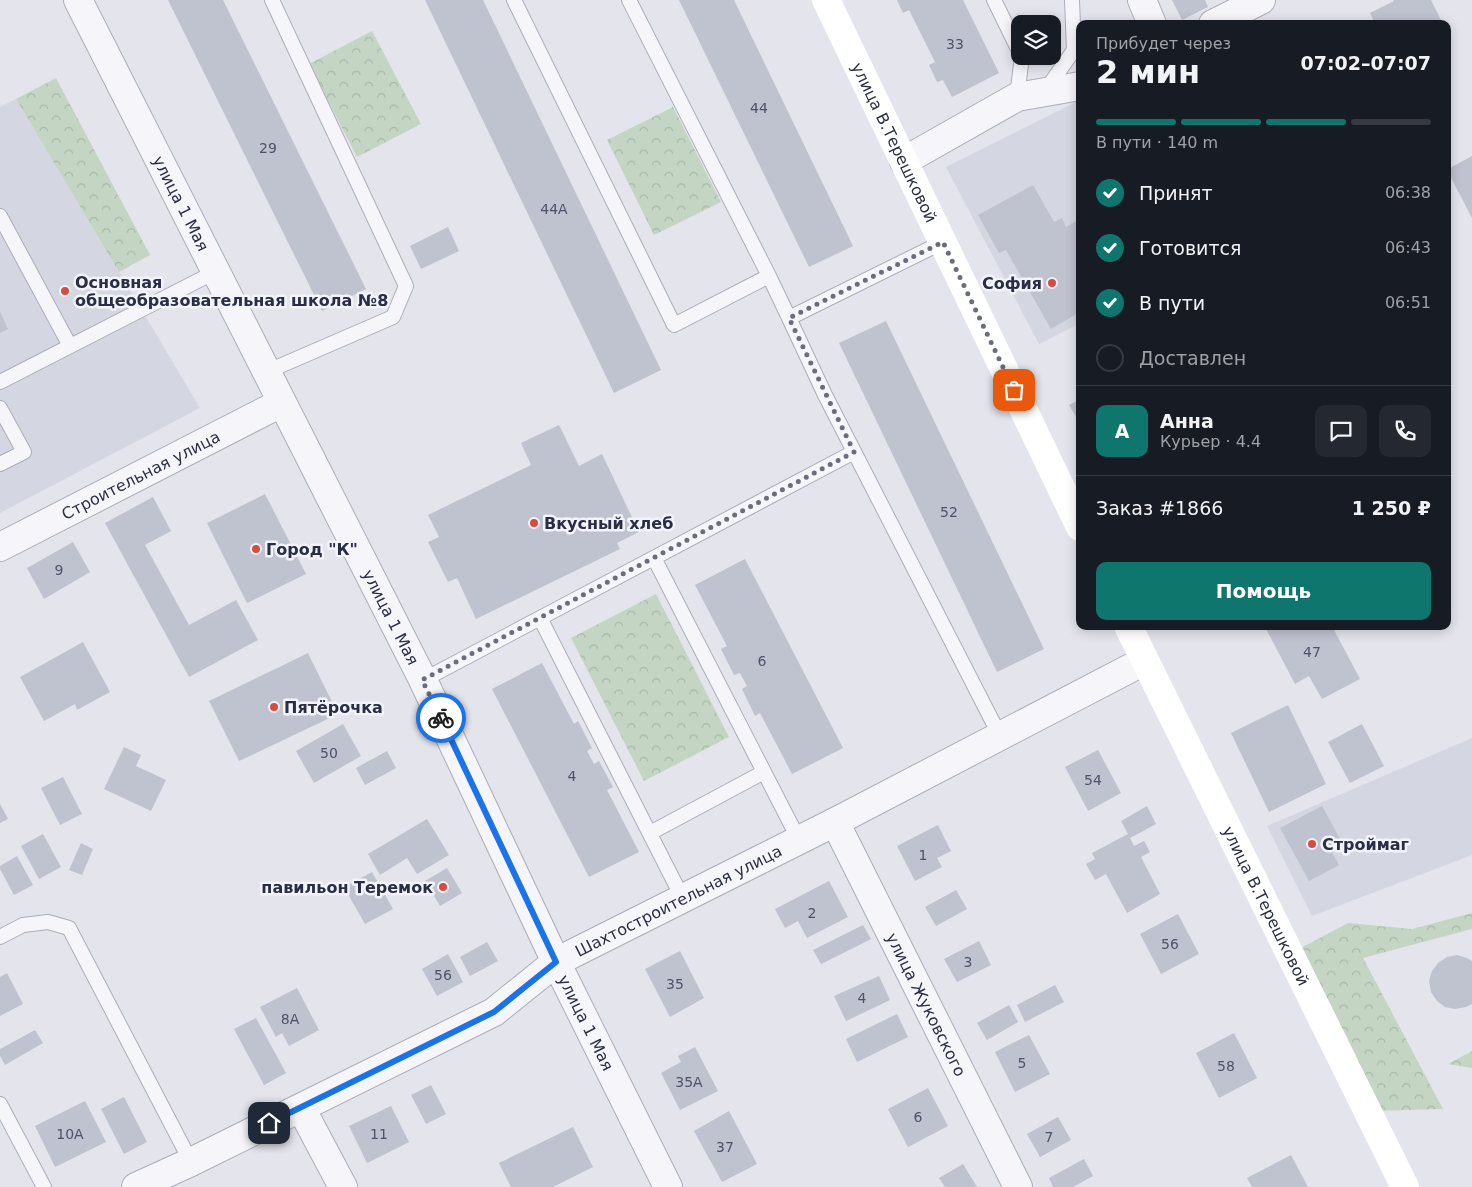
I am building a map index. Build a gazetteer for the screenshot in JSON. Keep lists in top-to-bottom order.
{
  "streets": {
    "main road": ["улица В.Терешковой"],
    "street": [
      "улица 1 Мая",
      "Строительная улица",
      "Шахтостроительная улица",
      "улица Жуковского"
    ]
  },
  "crossings": [
    ["улица В.Терешковой", "Шахтостроительная улица"],
    ["улица 1 Мая", "Строительная улица"],
    ["улица 1 Мая", "Шахтостроительная улица"],
    ["Шахтостроительная улица", "улица Жуковского"]
  ],
  "places": [
    "София",
    "Основная общеобразовательная школа №8",
    "Вкусный хлеб",
    "Город \"К\"",
    "Пятёрочка",
    "Строймаг",
    "павильон Теремок"
  ],
  "house_numbers": [
    "33",
    "44",
    "29",
    "44А",
    "52",
    "9",
    "47",
    "6",
    "50",
    "4",
    "54",
    "1",
    "2",
    "56",
    "3",
    "56",
    "35",
    "4",
    "8А",
    "5",
    "58",
    "35А",
    "6",
    "10А",
    "11",
    "7",
    "37"
  ],
  "page": {
    "heading": ["2 мин", "Прибудет через", "07:02–07:07"],
    "panel": [
      "Анна",
      "Курьер · 4.4",
      "Заказ #1866",
      "1 250 ₽"
    ],
    "bar": "В пути · 140 m",
    "list": [
      ["Принят", "06:38"],
      ["Готовится", "06:43"],
      ["В пути", "06:51"],
      "Доставлен"
    ],
    "round": "А",
    "buttons": "Помощь"
  }
}
